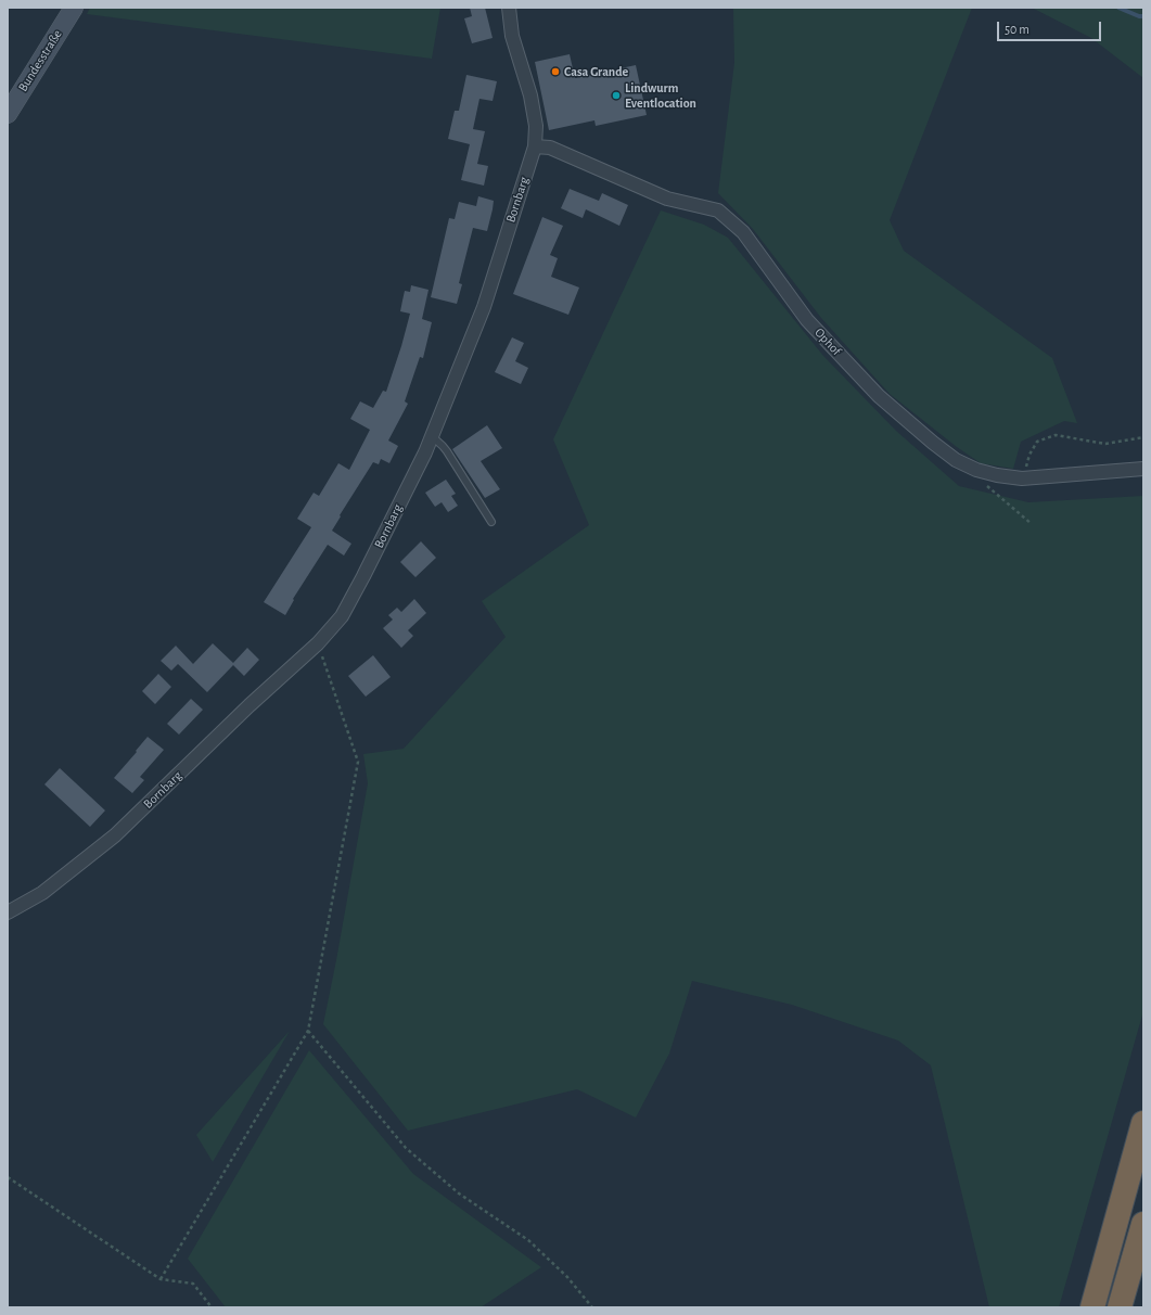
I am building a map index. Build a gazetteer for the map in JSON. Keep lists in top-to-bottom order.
{
  "streets": {
    "street": ["Bundesstraße", "Bornbarg", "Ophof"]
  },
  "crossings": [
    ["Bornbarg", "Ophof"]
  ],
  "places": ["Casa Grande", "Lindwurm Eventlocation"],
  "scale_bar": "50 m"
}
